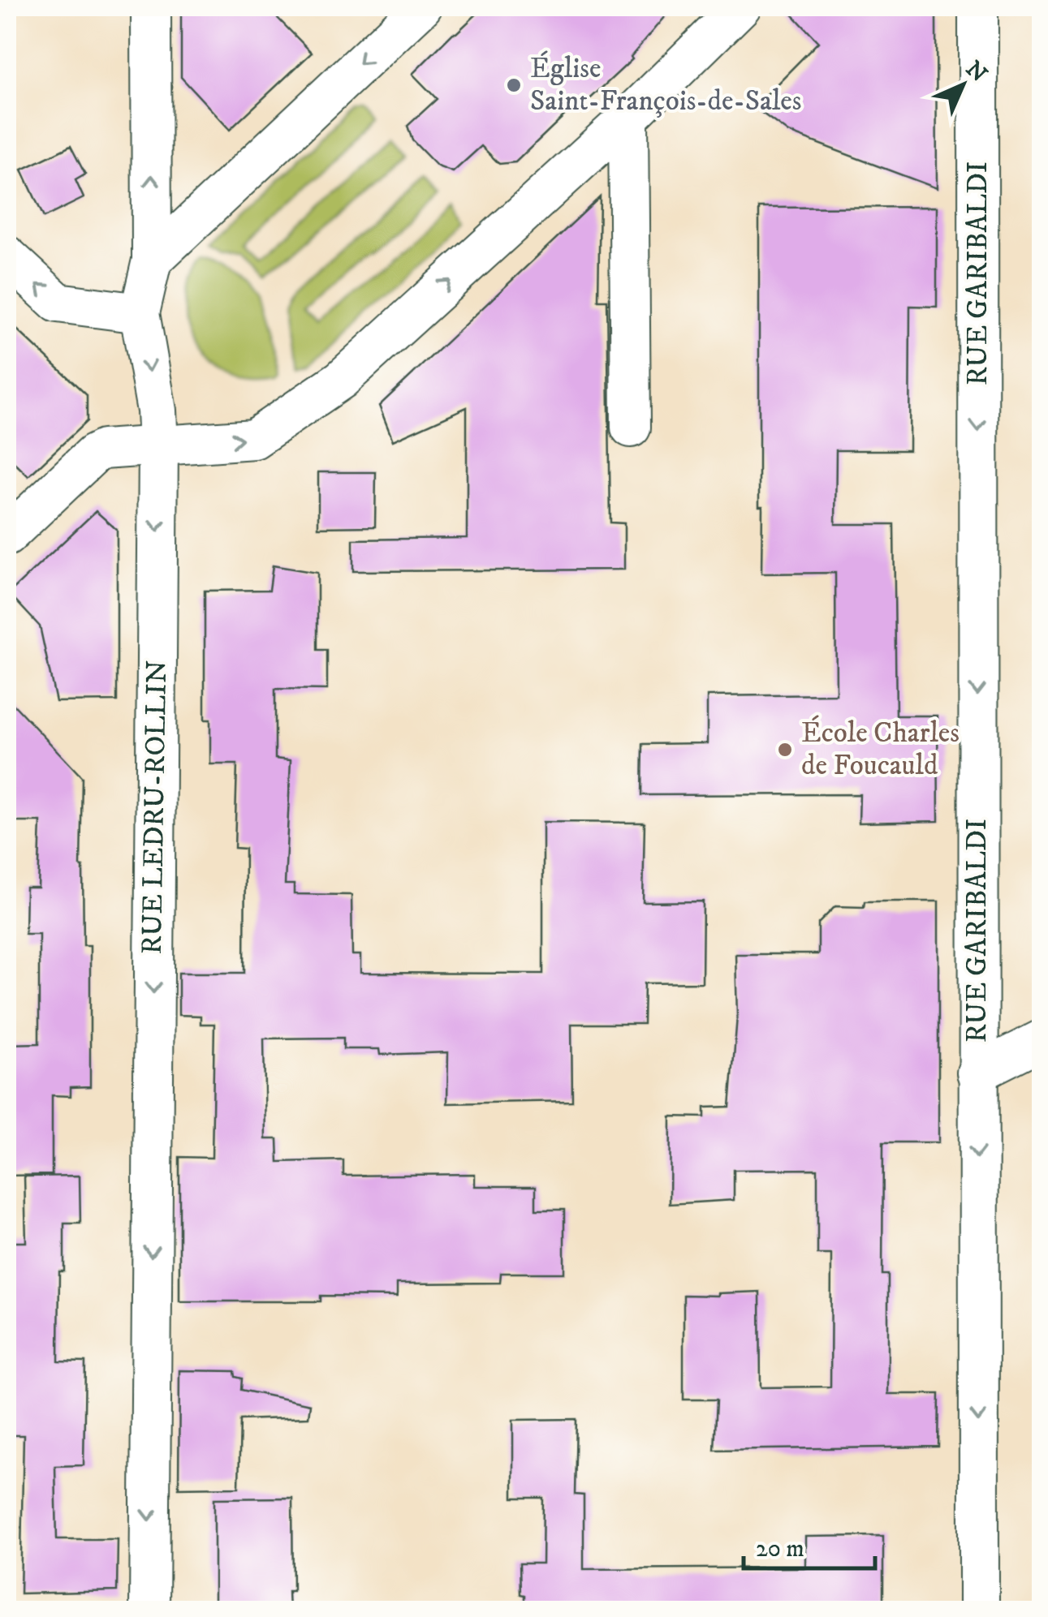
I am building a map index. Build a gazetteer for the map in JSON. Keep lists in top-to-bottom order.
{
  "streets": {
    "street": ["RUE GARIBALDI", "RUE LEDRU-ROLLIN"]
  },
  "one_way": ["RUE GARIBALDI"],
  "places": ["Église Saint-François-de-Sales", "École Charles de Foucauld"],
  "scale_bar": "20 m",
  "north": "top right"
}
